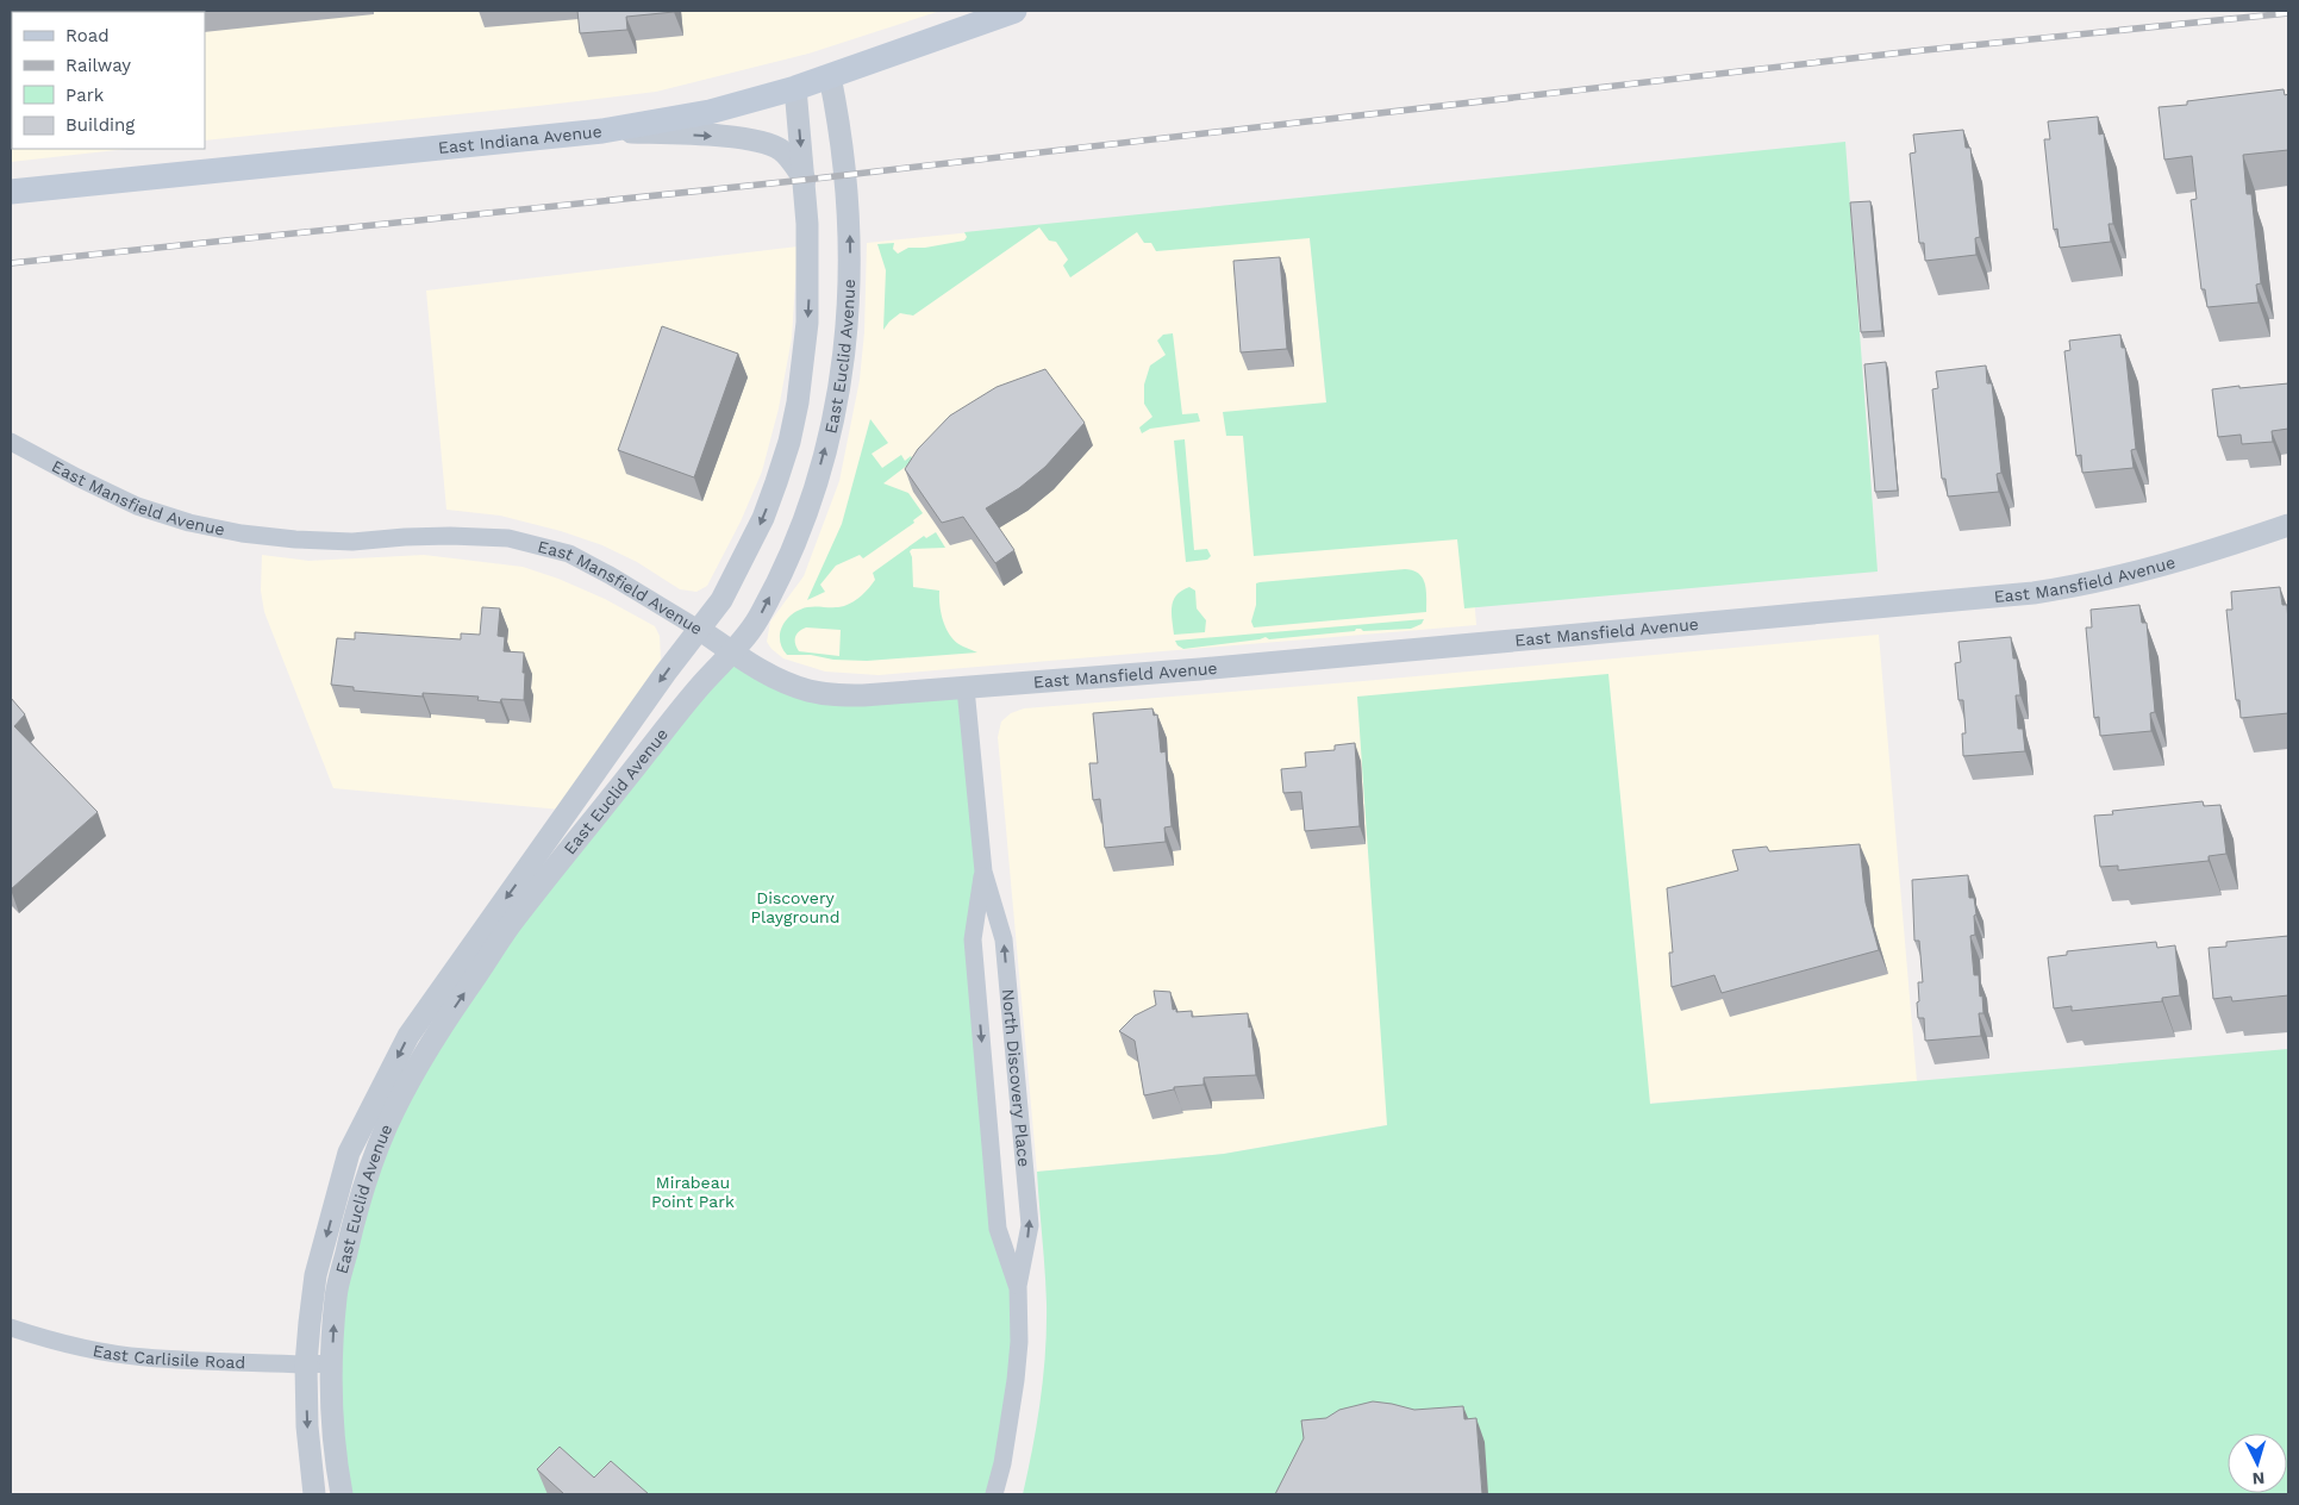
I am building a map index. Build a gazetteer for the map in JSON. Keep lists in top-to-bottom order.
{
  "streets": {
    "main road": ["East Indiana Avenue"],
    "street": [
      "East Euclid Avenue",
      "East Mansfield Avenue",
      "North Discovery Place",
      "East Carlisile Road"
    ]
  },
  "crossings": [
    ["East Indiana Avenue", "East Euclid Avenue"],
    ["East Euclid Avenue", "East Mansfield Avenue"],
    ["East Euclid Avenue", "East Carlisile Road"],
    ["East Mansfield Avenue", "North Discovery Place"]
  ],
  "parks": ["Discovery Playground", "Mirabeau Point Park"],
  "legend": [
    "Road",
    "Railway",
    "Park",
    "Building"
  ],
  "north": "bottom"
}
